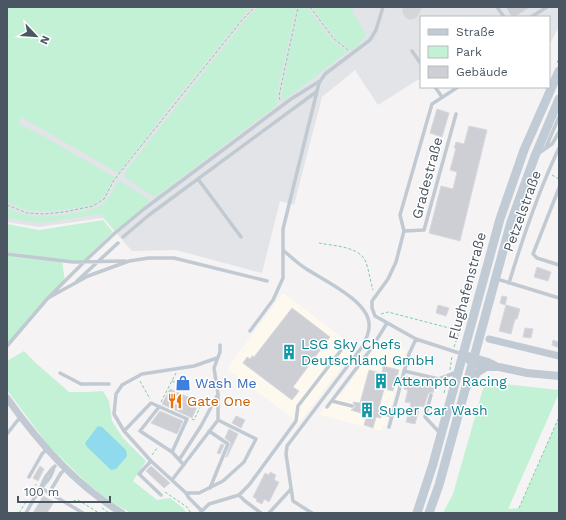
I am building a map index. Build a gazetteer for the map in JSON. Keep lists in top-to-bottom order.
{
  "streets": {
    "main road": ["Flughafenstraße"],
    "lane": ["Gradestraße", "Petzelstraße"]
  },
  "places": {
    "building": ["LSG Sky Chefs Deutschland GmbH", "Attempto Racing", "Super Car Wash"],
    "shop": ["Wash Me"],
    "restaurant": ["Gate One"]
  },
  "legend": ["Straße", "Park", "Gebäude"],
  "scale_bar": "100 m",
  "north": "bottom right"
}
